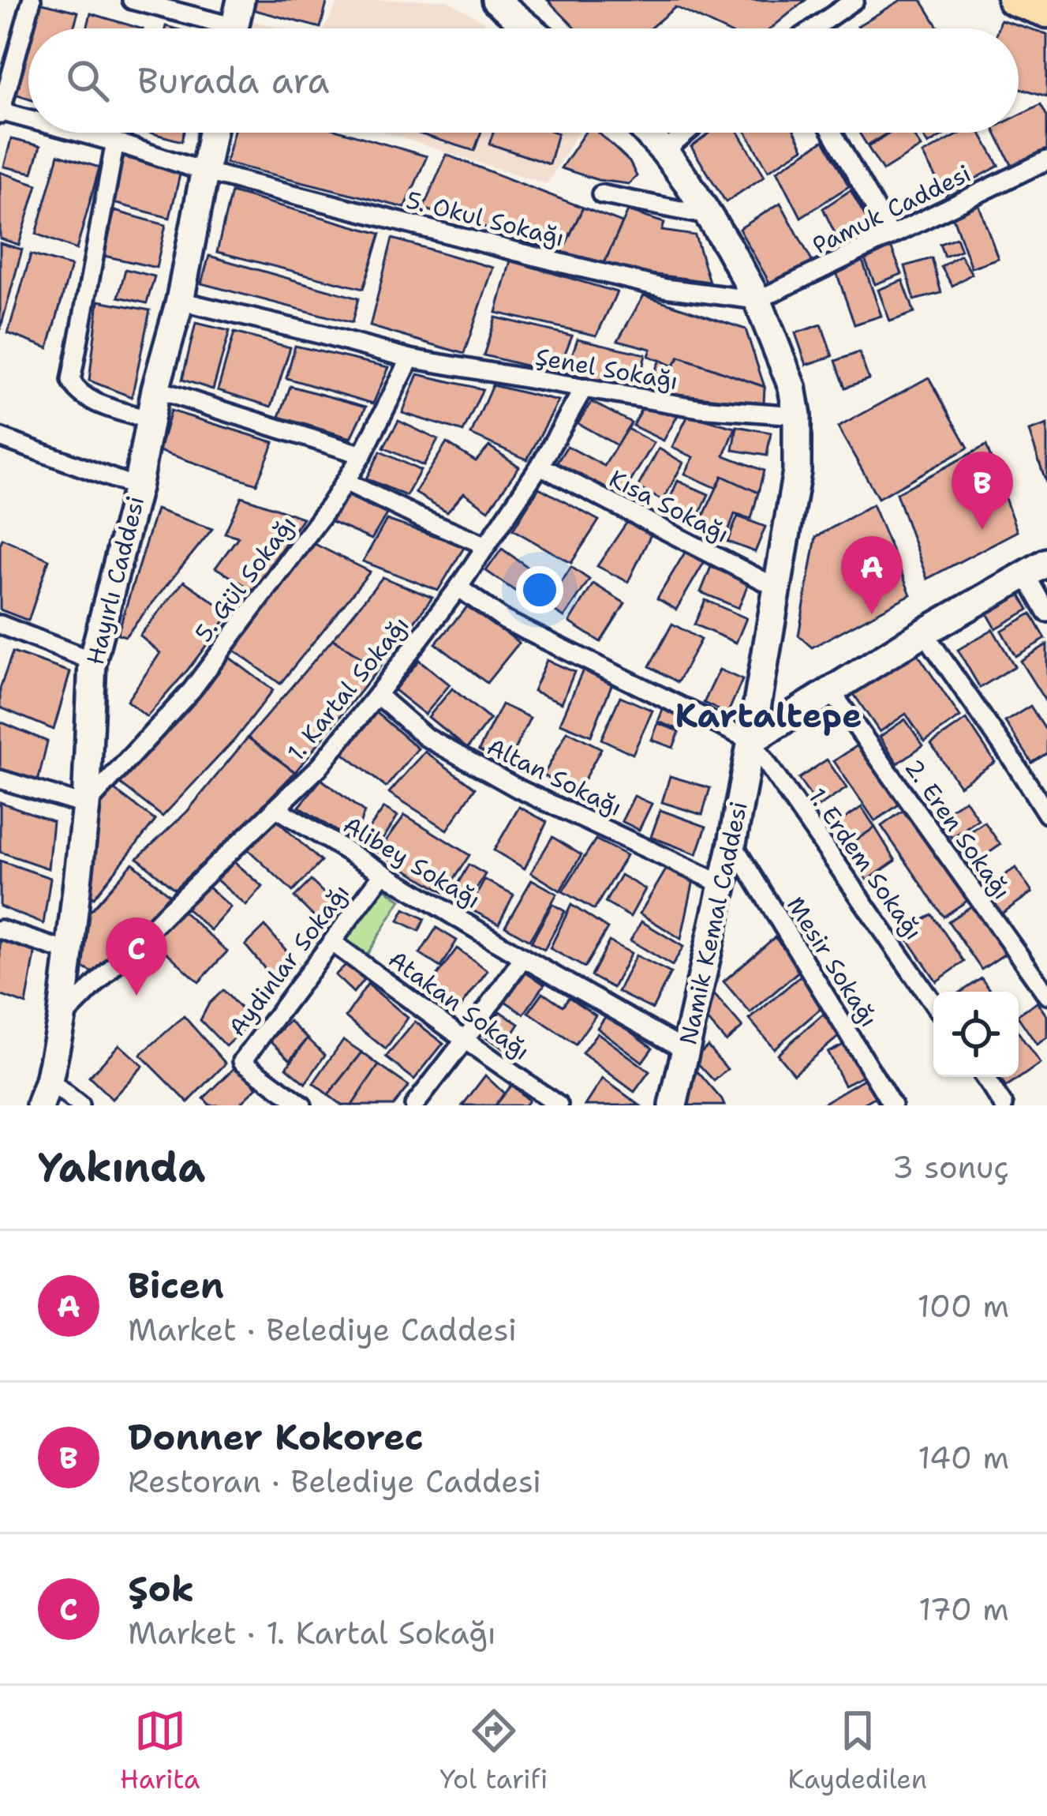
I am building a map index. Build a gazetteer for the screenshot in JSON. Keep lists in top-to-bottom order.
{
  "streets": {
    "main road": ["Hayırlı Caddesi", "Namik Kemal Caddesi"],
    "street": [
      "Pamuk Caddesi",
      "5. Okul Sokağı",
      "Şenel Sokağı",
      "Kısa Sokağı",
      "5. Gül Sokağı",
      "1. Kartal Sokağı",
      "Altan Sokağı",
      "2. Eren Sokağı",
      "Alibey Sokağı",
      "1. Erdem Sokağı",
      "Aydinlar Sokağı",
      "Mesir Sokağı",
      "Atakan Sokağı"
    ]
  },
  "crossings": [
    ["Pamuk Caddesi", "5. Okul Sokağı"],
    ["Pamuk Caddesi", "Namik Kemal Caddesi"],
    ["5. Okul Sokağı", "Hayırlı Caddesi"],
    ["5. Okul Sokağı", "Namik Kemal Caddesi"],
    ["Şenel Sokağı", "5. Gül Sokağı"],
    ["Şenel Sokağı", "Hayırlı Caddesi"],
    ["Şenel Sokağı", "1. Kartal Sokağı"],
    ["Şenel Sokağı", "Namik Kemal Caddesi"],
    ["Kısa Sokağı", "1. Kartal Sokağı"],
    ["Kısa Sokağı", "Namik Kemal Caddesi"],
    ["5. Gül Sokağı", "Hayırlı Caddesi"],
    ["Hayırlı Caddesi", "1. Kartal Sokağı"],
    ["1. Kartal Sokağı", "Altan Sokağı"],
    ["1. Kartal Sokağı", "Alibey Sokağı"],
    ["Altan Sokağı", "Namik Kemal Caddesi"],
    ["Alibey Sokağı", "Namik Kemal Caddesi"],
    ["Alibey Sokağı", "Aydinlar Sokağı"],
    ["1. Erdem Sokağı", "Namik Kemal Caddesi"],
    ["Namik Kemal Caddesi", "Mesir Sokağı"],
    ["Aydinlar Sokağı", "Atakan Sokağı"]
  ],
  "districts": ["Kartaltepe"],
  "page": {
    "search": "Burada ara",
    "pins": ["B", "A", "C"],
    "heading": ["Yakında", "3 sonuç"],
    "list": [
      {
        "mark": "A",
        "name": "Bicen",
        "note": "Market · Belediye Caddesi",
        "value": "100 m"
      },
      {
        "mark": "B",
        "name": "Donner Kokorec",
        "note": "Restoran · Belediye Caddesi",
        "value": "140 m"
      },
      {
        "mark": "C",
        "name": "Şok",
        "note": "Market · 1. Kartal Sokağı",
        "value": "170 m"
      }
    ],
    "nav": ["Harita", "Yol tarifi", "Kaydedilen"]
  }
}
